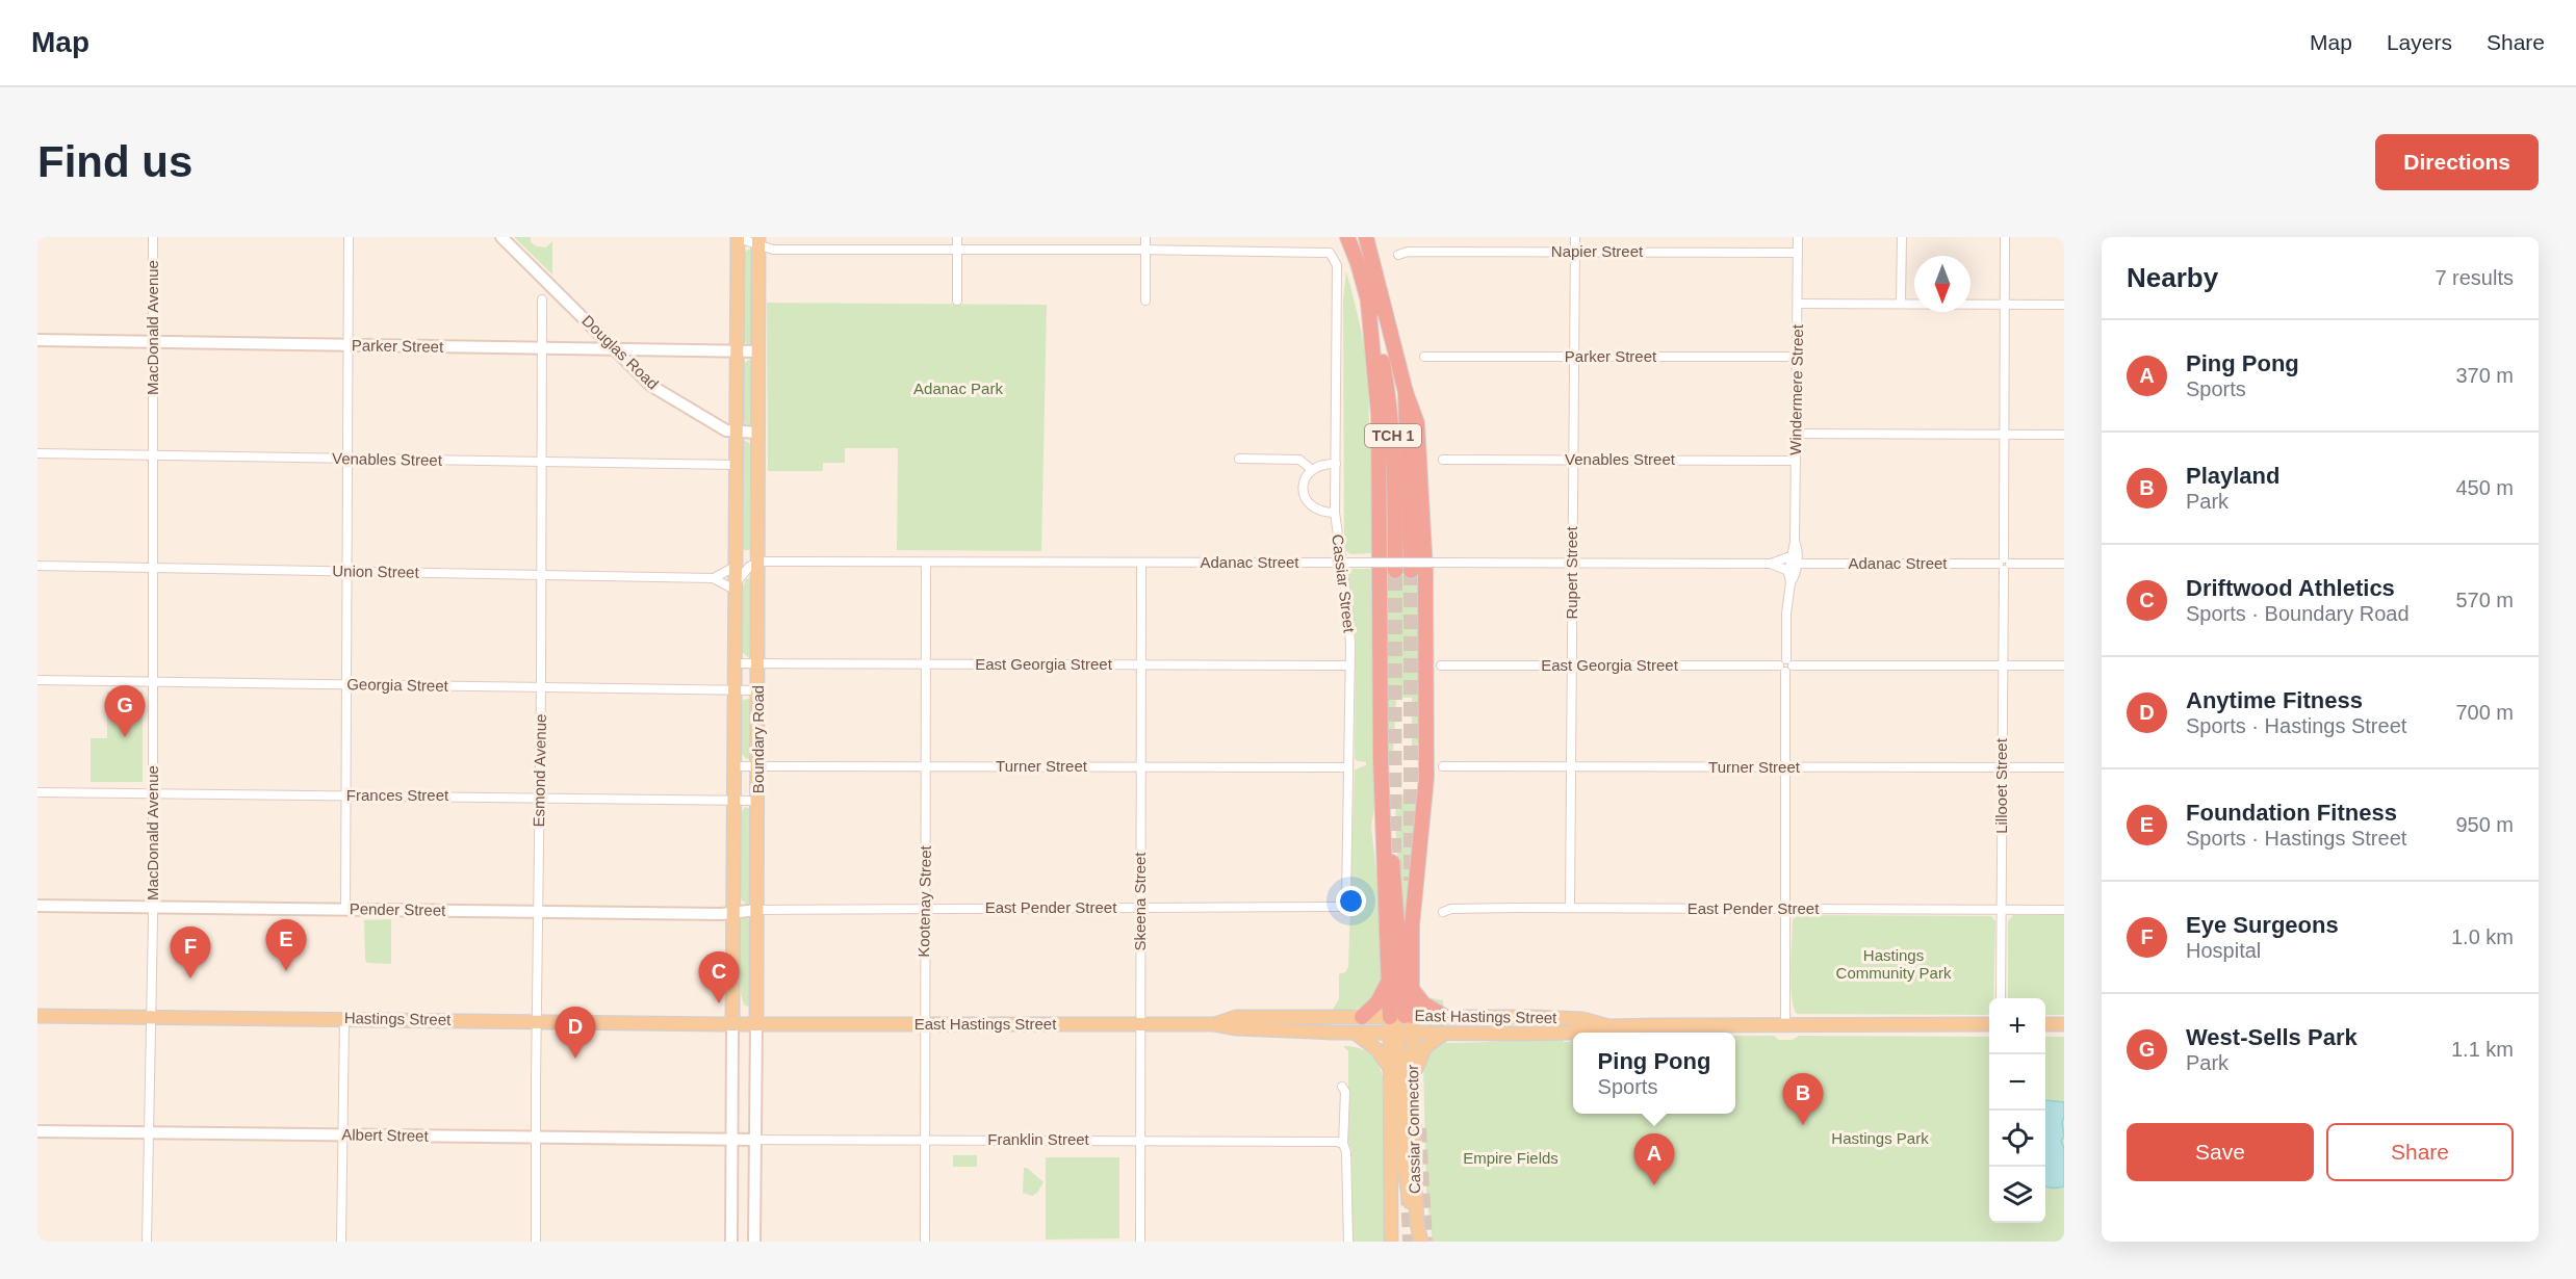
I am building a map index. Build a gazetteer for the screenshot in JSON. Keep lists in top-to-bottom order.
{
  "streets": {
    "highway": ["TCH 1"],
    "main road": [
      "Boundary Road",
      "East Hastings Street",
      "Hastings Street",
      "Cassiar Connector"
    ],
    "street": [
      "Napier Street",
      "MacDonald Avenue",
      "Parker Street",
      "Douglas Road",
      "Windermere Street",
      "Venables Street",
      "Adanac Street",
      "Union Street",
      "Rupert Street",
      "Cassiar Street",
      "East Georgia Street",
      "Georgia Street",
      "Turner Street",
      "Esmond Avenue",
      "Lillooet Street",
      "Frances Street",
      "Kootenay Street",
      "Skeena Street",
      "East Pender Street",
      "Pender Street",
      "Albert Street",
      "Franklin Street"
    ]
  },
  "crossings": [
    ["Napier Street", "Windermere Street"],
    ["Napier Street", "Rupert Street"],
    ["MacDonald Avenue", "Parker Street"],
    ["MacDonald Avenue", "Venables Street"],
    ["MacDonald Avenue", "Union Street"],
    ["MacDonald Avenue", "Georgia Street"],
    ["MacDonald Avenue", "Frances Street"],
    ["MacDonald Avenue", "Pender Street"],
    ["MacDonald Avenue", "Hastings Street"],
    ["MacDonald Avenue", "Albert Street"],
    ["Parker Street", "Douglas Road"],
    ["Parker Street", "Windermere Street"],
    ["Parker Street", "Rupert Street"],
    ["Parker Street", "Boundary Road"],
    ["Parker Street", "Esmond Avenue"],
    ["Douglas Road", "Boundary Road"],
    ["Windermere Street", "Venables Street"],
    ["Windermere Street", "Adanac Street"],
    ["Windermere Street", "East Georgia Street"],
    ["Windermere Street", "Turner Street"],
    ["Windermere Street", "East Pender Street"],
    ["Windermere Street", "East Hastings Street"],
    ["Venables Street", "Rupert Street"],
    ["Venables Street", "Boundary Road"],
    ["Venables Street", "Esmond Avenue"],
    ["Adanac Street", "Rupert Street"],
    ["Adanac Street", "Cassiar Street"],
    ["Adanac Street", "Boundary Road"],
    ["Adanac Street", "Lillooet Street"],
    ["Adanac Street", "Kootenay Street"],
    ["Adanac Street", "Skeena Street"],
    ["Union Street", "Boundary Road"],
    ["Union Street", "Esmond Avenue"],
    ["Rupert Street", "East Georgia Street"],
    ["Rupert Street", "Turner Street"],
    ["Rupert Street", "East Pender Street"],
    ["Cassiar Street", "East Georgia Street"],
    ["Cassiar Street", "Turner Street"],
    ["Cassiar Street", "East Pender Street"],
    ["East Georgia Street", "Boundary Road"],
    ["East Georgia Street", "Kootenay Street"],
    ["East Georgia Street", "Skeena Street"],
    ["Georgia Street", "Boundary Road"],
    ["Georgia Street", "Esmond Avenue"],
    ["Boundary Road", "Turner Street"],
    ["Boundary Road", "Frances Street"],
    ["Boundary Road", "East Pender Street"],
    ["Boundary Road", "Pender Street"],
    ["Boundary Road", "East Hastings Street"],
    ["Boundary Road", "Hastings Street"],
    ["Boundary Road", "Albert Street"],
    ["Boundary Road", "Franklin Street"],
    ["Turner Street", "Lillooet Street"],
    ["Turner Street", "Kootenay Street"],
    ["Turner Street", "Skeena Street"],
    ["Esmond Avenue", "Frances Street"],
    ["Esmond Avenue", "Pender Street"],
    ["Esmond Avenue", "Hastings Street"],
    ["Esmond Avenue", "Albert Street"],
    ["Lillooet Street", "East Pender Street"],
    ["Kootenay Street", "East Pender Street"],
    ["Kootenay Street", "East Hastings Street"],
    ["Kootenay Street", "Franklin Street"],
    ["Skeena Street", "East Pender Street"],
    ["Skeena Street", "East Hastings Street"],
    ["Skeena Street", "Franklin Street"],
    ["East Pender Street", "Pender Street"],
    ["East Hastings Street", "Hastings Street"],
    ["East Hastings Street", "Cassiar Connector"],
    ["Albert Street", "Franklin Street"]
  ],
  "parks": [
    "Adanac Park",
    "Hastings Community Park",
    "Hastings Park",
    "Empire Fields"
  ],
  "north": "bottom",
  "page": {
    "header": "Map",
    "nav": ["Map", "Layers", "Share"],
    "buttons": [
      "Directions",
      ["Save", "Share"]
    ],
    "title": "Find us",
    "heading": ["Nearby", "7 results"],
    "list": [
      {
        "mark": "A",
        "name": "Ping Pong",
        "note": "Sports",
        "value": "370 m"
      },
      {
        "mark": "B",
        "name": "Playland",
        "note": "Park",
        "value": "450 m"
      },
      {
        "mark": "C",
        "name": "Driftwood Athletics",
        "note": "Sports · Boundary Road",
        "value": "570 m"
      },
      {
        "mark": "D",
        "name": "Anytime Fitness",
        "note": "Sports · Hastings Street",
        "value": "700 m"
      },
      {
        "mark": "E",
        "name": "Foundation Fitness",
        "note": "Sports · Hastings Street",
        "value": "950 m"
      },
      {
        "mark": "F",
        "name": "Eye Surgeons",
        "note": "Hospital",
        "value": "1.0 km"
      },
      {
        "mark": "G",
        "name": "West-Sells Park",
        "note": "Park",
        "value": "1.1 km"
      }
    ],
    "pins": [
      "G",
      "E",
      "F",
      "C",
      "D",
      "B",
      "A"
    ],
    "map_buttons": ["+", "−"],
    "popup": ["Ping Pong", "Sports"]
  }
}
